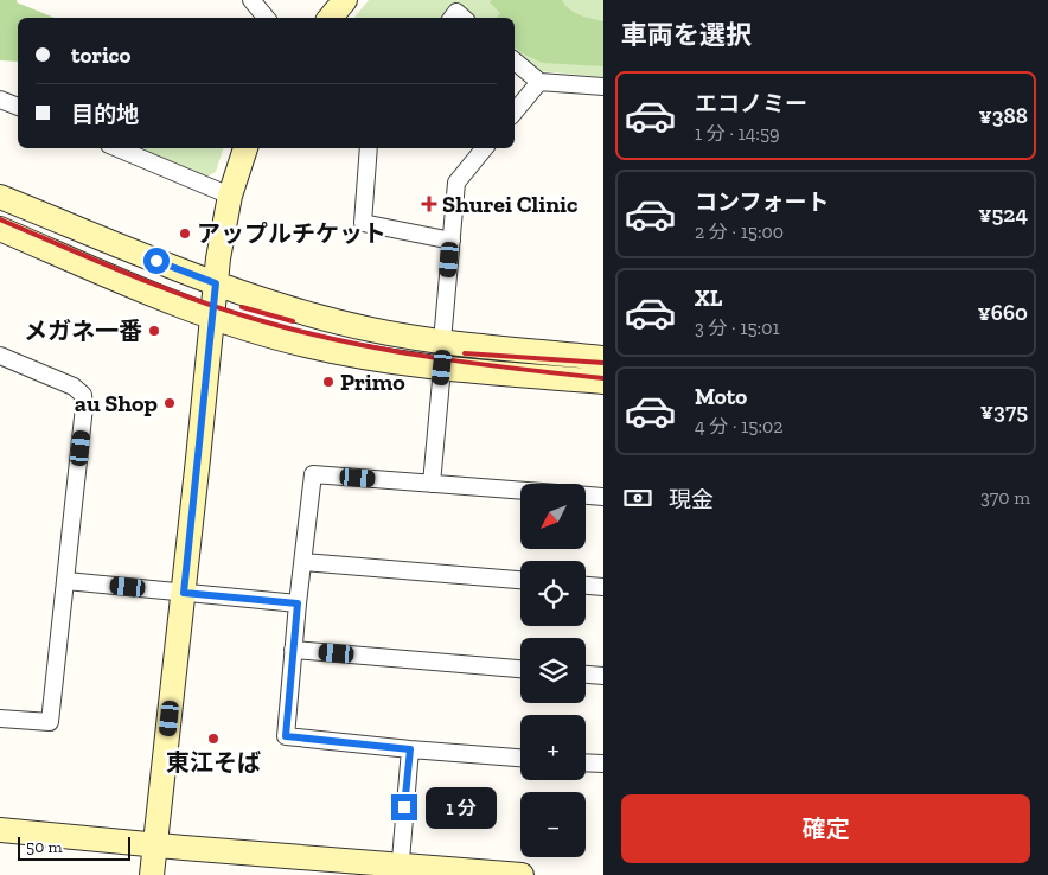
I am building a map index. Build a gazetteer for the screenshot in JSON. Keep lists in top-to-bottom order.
{
  "places": {
    "health": ["Shurei Clinic"],
    "other": [
      "アップルチケット",
      "メガネ一番",
      "Primo",
      "au Shop",
      "東江そば"
    ]
  },
  "scale_bar": "50 m",
  "north": "bottom left",
  "page": {
    "heading": "車両を選択",
    "banner": ["torico", "目的地"],
    "list": [
      {
        "name": "エコノミー",
        "note": "1 分 · 14:59",
        "value": "¥388"
      },
      {
        "name": "コンフォート",
        "note": "2 分 · 15:00",
        "value": "¥524"
      },
      {
        "name": "XL",
        "note": "3 分 · 15:01",
        "value": "¥660"
      },
      {
        "name": "Moto",
        "note": "4 分 · 15:02",
        "value": "¥375"
      }
    ],
    "pay": ["現金", "370 m"],
    "map_buttons": ["+", "−"],
    "buttons": "確定",
    "bubble": "1 分",
    "scale": "50 m"
  }
}
